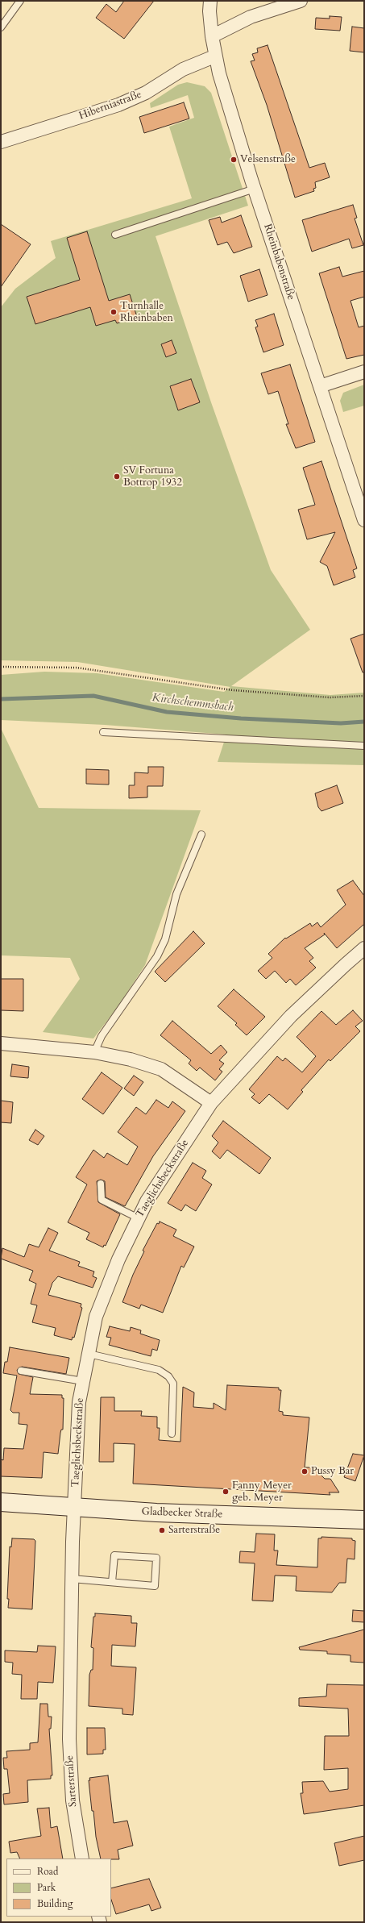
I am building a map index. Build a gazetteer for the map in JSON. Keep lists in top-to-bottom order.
{
  "streets": {
    "main road": ["Gladbecker Straße"],
    "street": [
      "Hiberniastraße",
      "Rheinbabenstraße",
      "Taeglichsbeckstraße",
      "Sarterstraße"
    ]
  },
  "crossings": [
    ["Hiberniastraße", "Rheinbabenstraße"],
    ["Taeglichsbeckstraße", "Gladbecker Straße"],
    ["Taeglichsbeckstraße", "Sarterstraße"],
    ["Gladbecker Straße", "Sarterstraße"]
  ],
  "water": ["Kirchschemmsbach"],
  "places": [
    "Velsenstraße",
    "Turnhalle Rheinbaben",
    "SV Fortuna Bottrop 1932",
    "Pussy Bar",
    "Fanny Meyer geb. Meyer",
    "Sarterstraße"
  ],
  "legend": ["Road", "Park", "Building"]
}
